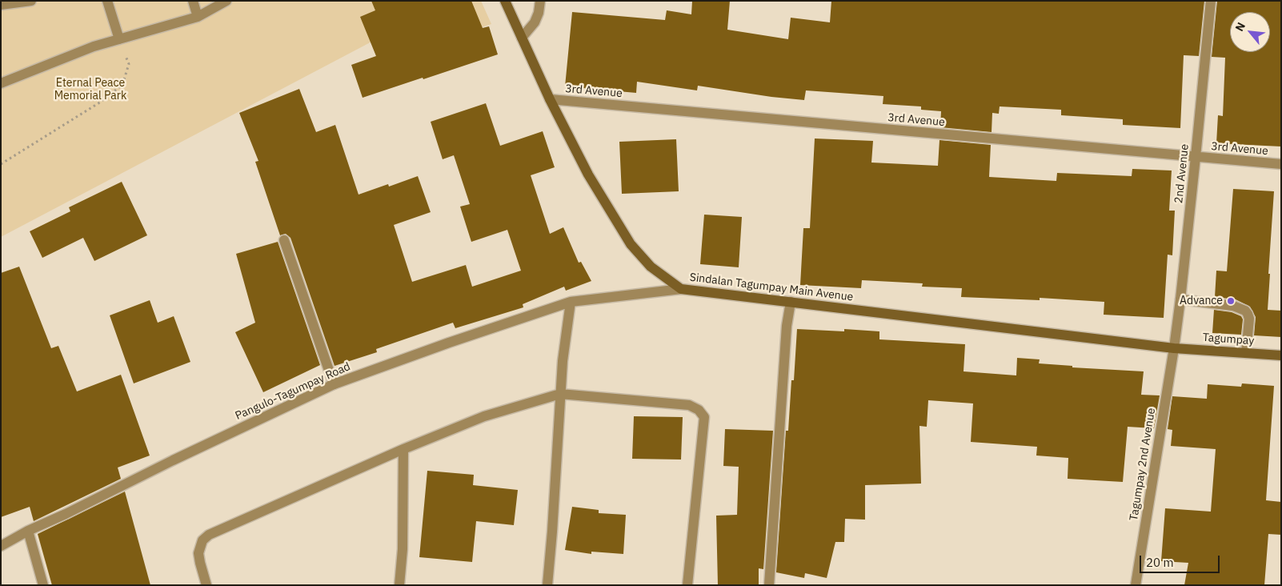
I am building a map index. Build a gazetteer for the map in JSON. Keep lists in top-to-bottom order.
{
  "streets": {
    "main road": ["Sindalan Tagumpay Main Avenue", "Tagumpay"],
    "street": [
      "3rd Avenue",
      "2nd Avenue",
      "Pangulo-Tagumpay Road",
      "Tagumpay 2nd Avenue"
    ]
  },
  "crossings": [
    ["3rd Avenue", "2nd Avenue"],
    ["3rd Avenue", "Sindalan Tagumpay Main Avenue"],
    ["2nd Avenue", "Sindalan Tagumpay Main Avenue"],
    ["2nd Avenue", "Tagumpay"],
    ["2nd Avenue", "Tagumpay 2nd Avenue"],
    ["Sindalan Tagumpay Main Avenue", "Tagumpay"],
    ["Sindalan Tagumpay Main Avenue", "Pangulo-Tagumpay Road"],
    ["Sindalan Tagumpay Main Avenue", "Tagumpay 2nd Avenue"],
    ["Tagumpay", "Tagumpay 2nd Avenue"]
  ],
  "parks": ["Eternal Peace Memorial Park"],
  "places": ["Advance"],
  "scale_bar": "20 m",
  "north": "top left"
}
